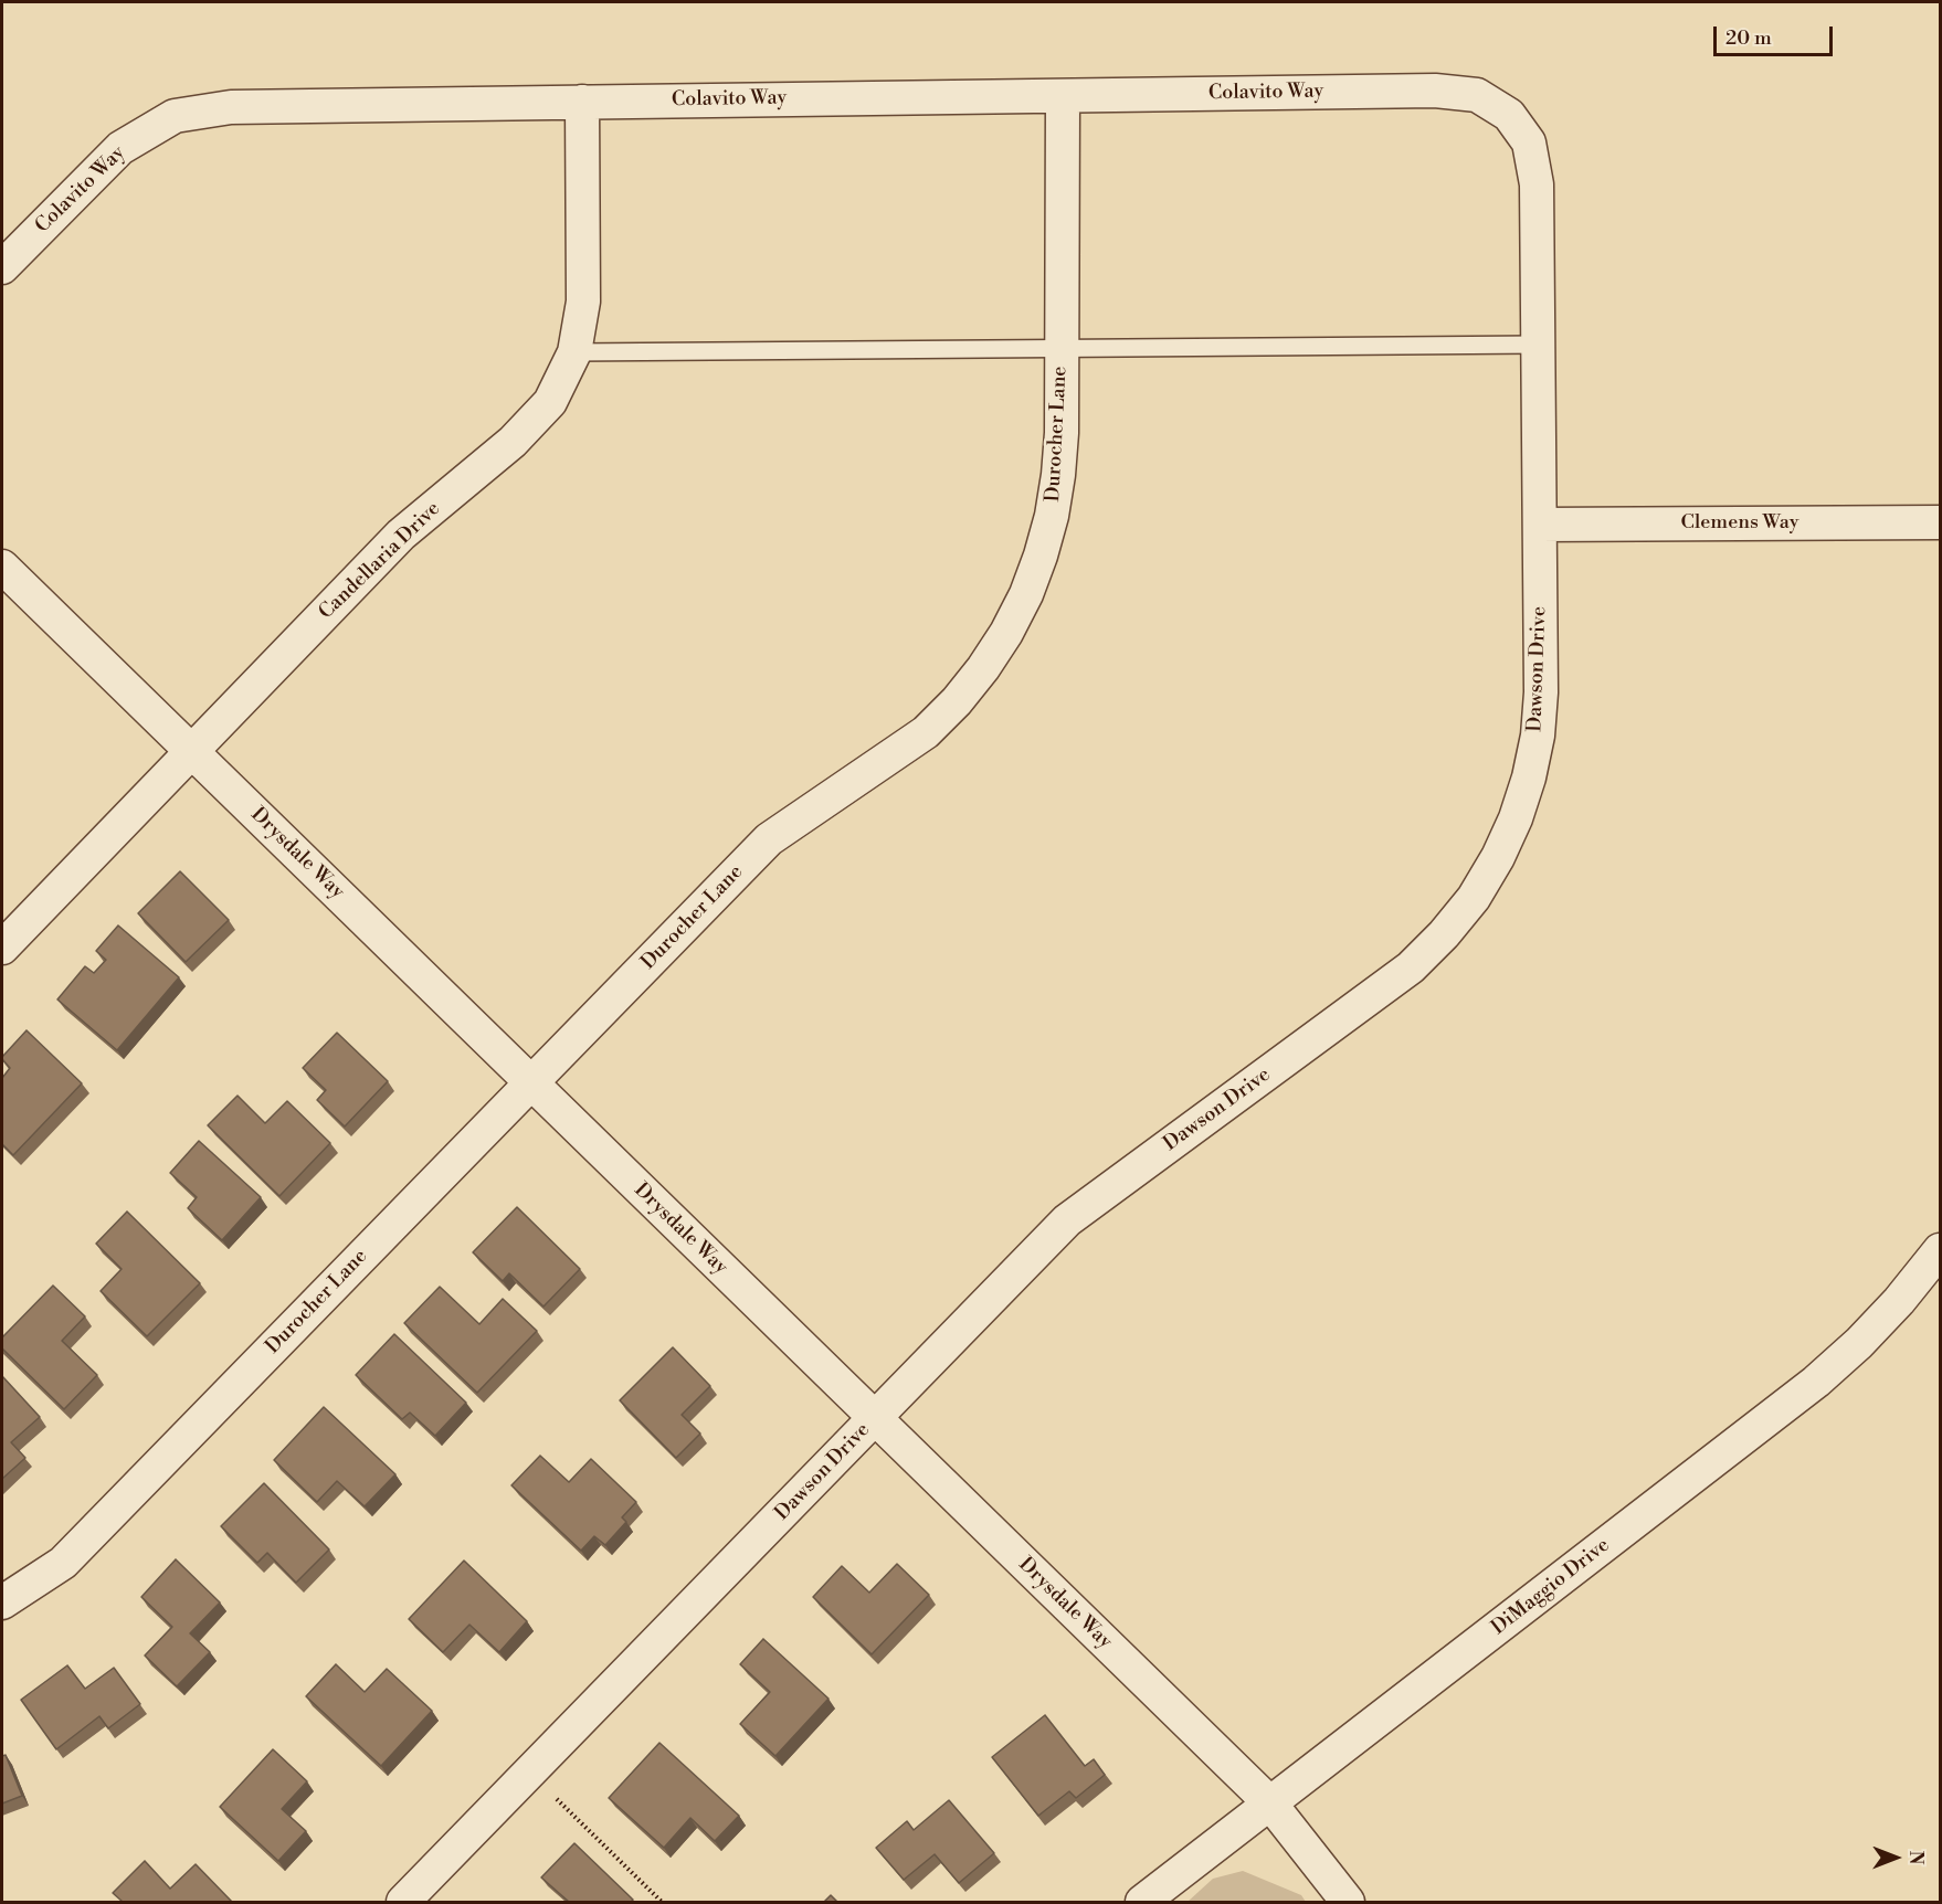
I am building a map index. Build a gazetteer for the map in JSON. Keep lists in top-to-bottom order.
{
  "streets": {
    "street": [
      "Colavito Way",
      "Durocher Lane",
      "Clemens Way",
      "Candellaria Drive",
      "Dawson Drive",
      "Drysdale Way",
      "DiMaggio Drive"
    ]
  },
  "crossings": [
    ["Colavito Way", "Durocher Lane"],
    ["Colavito Way", "Candellaria Drive"],
    ["Colavito Way", "Dawson Drive"],
    ["Durocher Lane", "Drysdale Way"],
    ["Clemens Way", "Dawson Drive"],
    ["Candellaria Drive", "Drysdale Way"],
    ["Dawson Drive", "Drysdale Way"],
    ["Drysdale Way", "DiMaggio Drive"]
  ],
  "scale_bar": "20 m",
  "north": "right"
}
